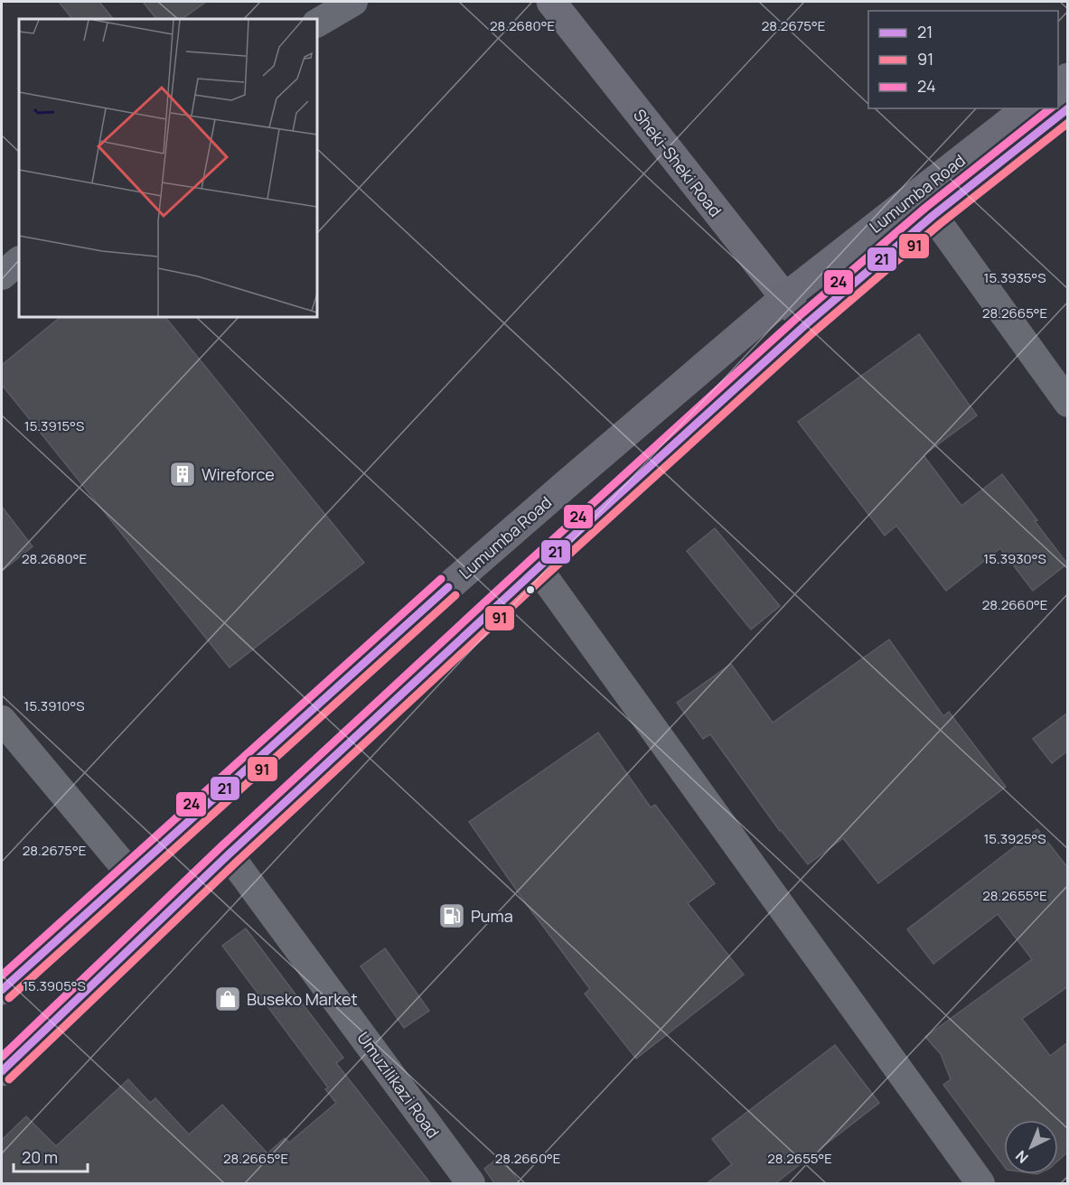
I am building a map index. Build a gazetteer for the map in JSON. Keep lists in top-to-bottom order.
{
  "streets": {
    "main road": ["Lumumba Road"],
    "street": ["Sheki-Sheki Road", "Umuzilikazi Road"]
  },
  "crossings": [
    ["Sheki-Sheki Road", "Lumumba Road"],
    ["Lumumba Road", "Umuzilikazi Road"]
  ],
  "places": {
    "building": ["Wireforce"],
    "fuel station": ["Puma"],
    "shop": ["Buseko Market"]
  },
  "lines": ["transit line 21", "transit line 24", "transit line 91"],
  "legend": ["21", "91", "24"],
  "scale_bar": "20 m",
  "north": "bottom left",
  "coordinates": [
    "28.2680°E",
    "28.2675°E",
    "15.3935°S",
    "28.2665°E",
    "15.3915°S",
    "15.3930°S",
    "28.2660°E",
    "15.3910°S",
    "15.3925°S",
    "28.2655°E",
    "15.3905°S"
  ]
}
